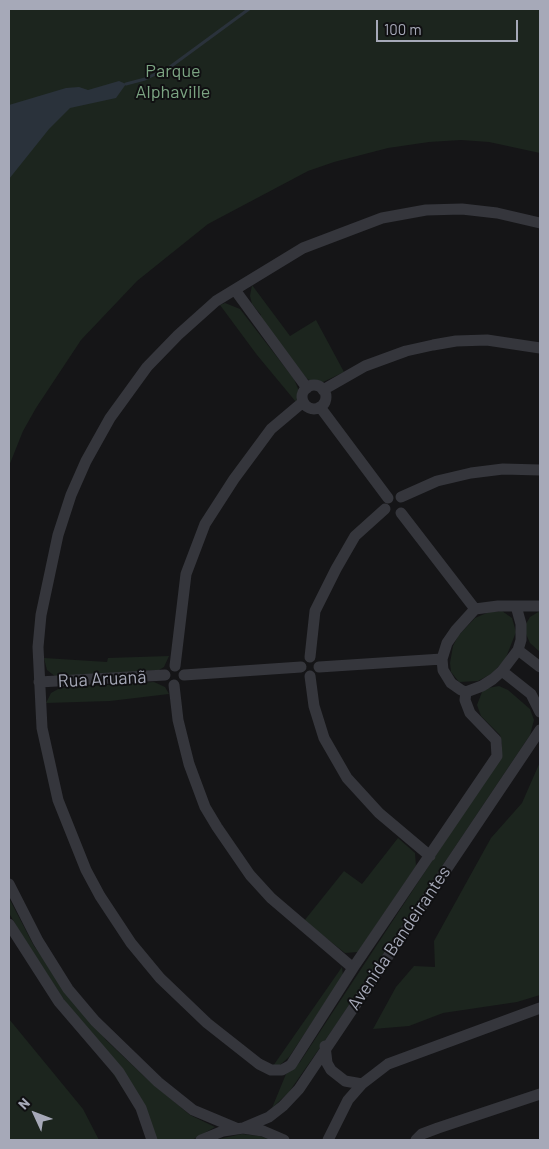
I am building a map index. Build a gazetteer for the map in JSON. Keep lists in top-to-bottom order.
{
  "streets": {
    "street": ["Rua Aruanã", "Avenida Bandeirantes"]
  },
  "parks": ["Parque Alphaville"],
  "scale_bar": "100 m",
  "north": "top left"
}
